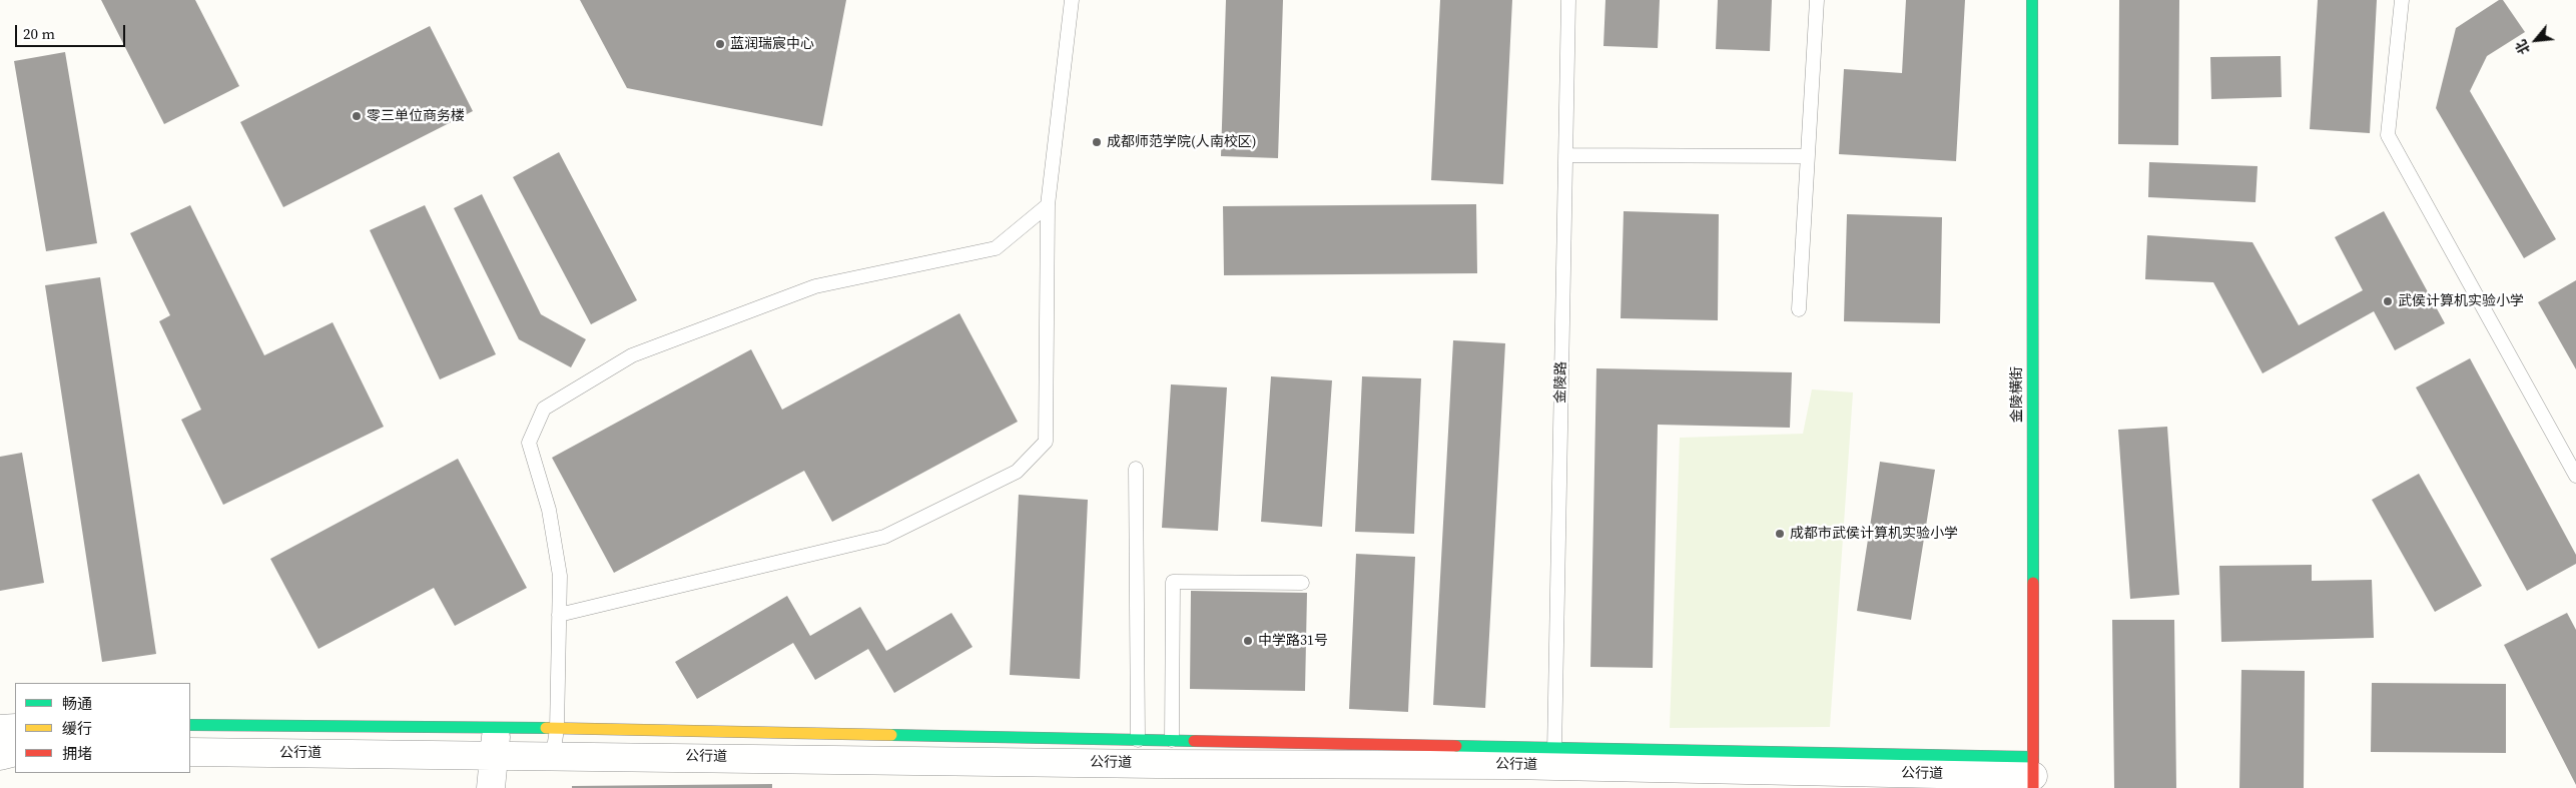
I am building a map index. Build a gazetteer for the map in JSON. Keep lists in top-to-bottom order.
{
  "streets": {
    "street": ["金陵横街", "公行道"],
    "lane": ["金陵路"]
  },
  "crossings": [
    ["金陵路", "公行道"],
    ["金陵横街", "公行道"]
  ],
  "places": [
    "蓝润瑞宸中心",
    "零三单位商务楼",
    "成都师范学院(人南校区)",
    "武侯计算机实验小学",
    "成都市武侯计算机实验小学",
    "中学路31号"
  ],
  "legend": ["畅通", "缓行", "拥堵"],
  "scale_bar": "20 m",
  "north": "bottom left"
}
